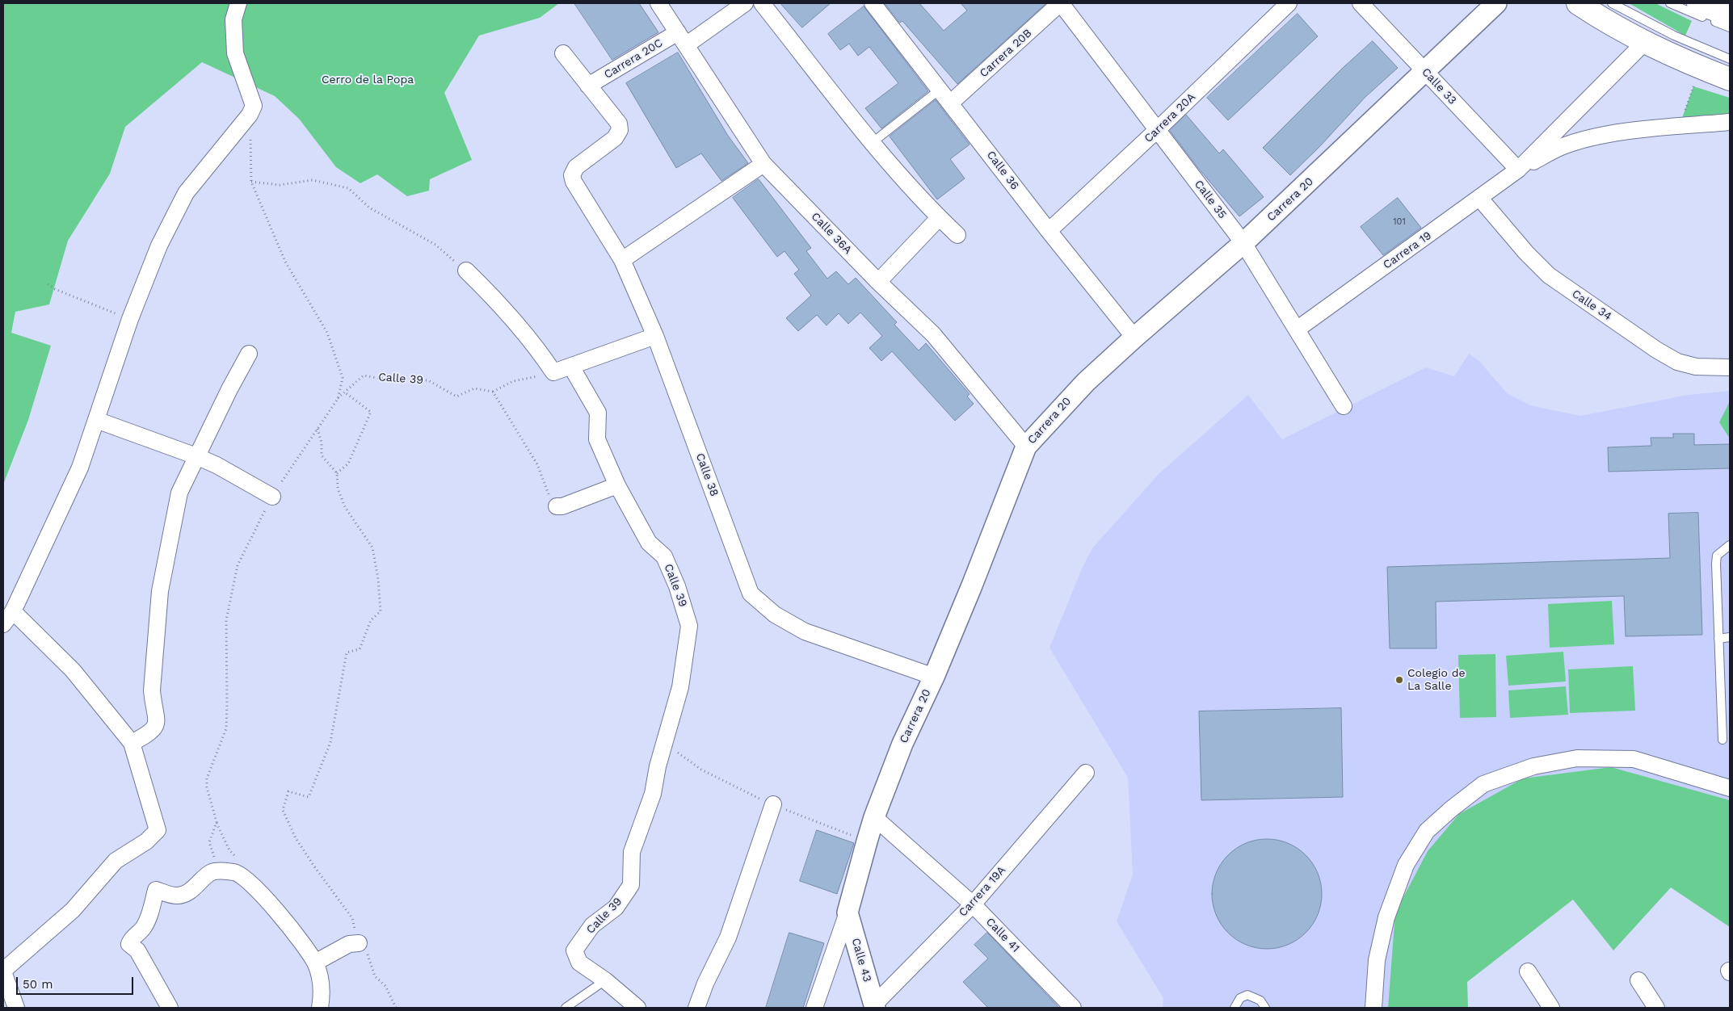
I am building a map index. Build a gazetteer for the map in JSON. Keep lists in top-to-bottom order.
{
  "streets": {
    "street": [
      "Carrera 20B",
      "Carrera 20C",
      "Calle 33",
      "Carrera 20A",
      "Calle 36",
      "Calle 35",
      "Carrera 20",
      "Calle 36A",
      "Carrera 19",
      "Calle 34",
      "Calle 39",
      "Calle 38",
      "Carrera 19A",
      "Calle 41",
      "Calle 43"
    ]
  },
  "crossings": [
    ["Carrera 20B", "Calle 36"],
    ["Carrera 20B", "Calle 35"],
    ["Carrera 20C", "Calle 36A"],
    ["Carrera 20C", "Calle 38"],
    ["Calle 33", "Carrera 20"],
    ["Calle 33", "Carrera 19"],
    ["Carrera 20A", "Calle 36"],
    ["Carrera 20A", "Calle 35"],
    ["Calle 36", "Carrera 20"],
    ["Calle 35", "Carrera 20"],
    ["Calle 35", "Carrera 19"],
    ["Carrera 20", "Calle 36A"],
    ["Carrera 20", "Calle 38"],
    ["Carrera 20", "Calle 41"],
    ["Carrera 20", "Calle 43"],
    ["Carrera 19", "Calle 34"],
    ["Carrera 19A", "Calle 41"],
    ["Carrera 19A", "Calle 43"]
  ],
  "parks": ["Cerro de la Popa"],
  "places": ["Colegio de La Salle"],
  "house_numbers": ["101"],
  "scale_bar": "50 m"
}
